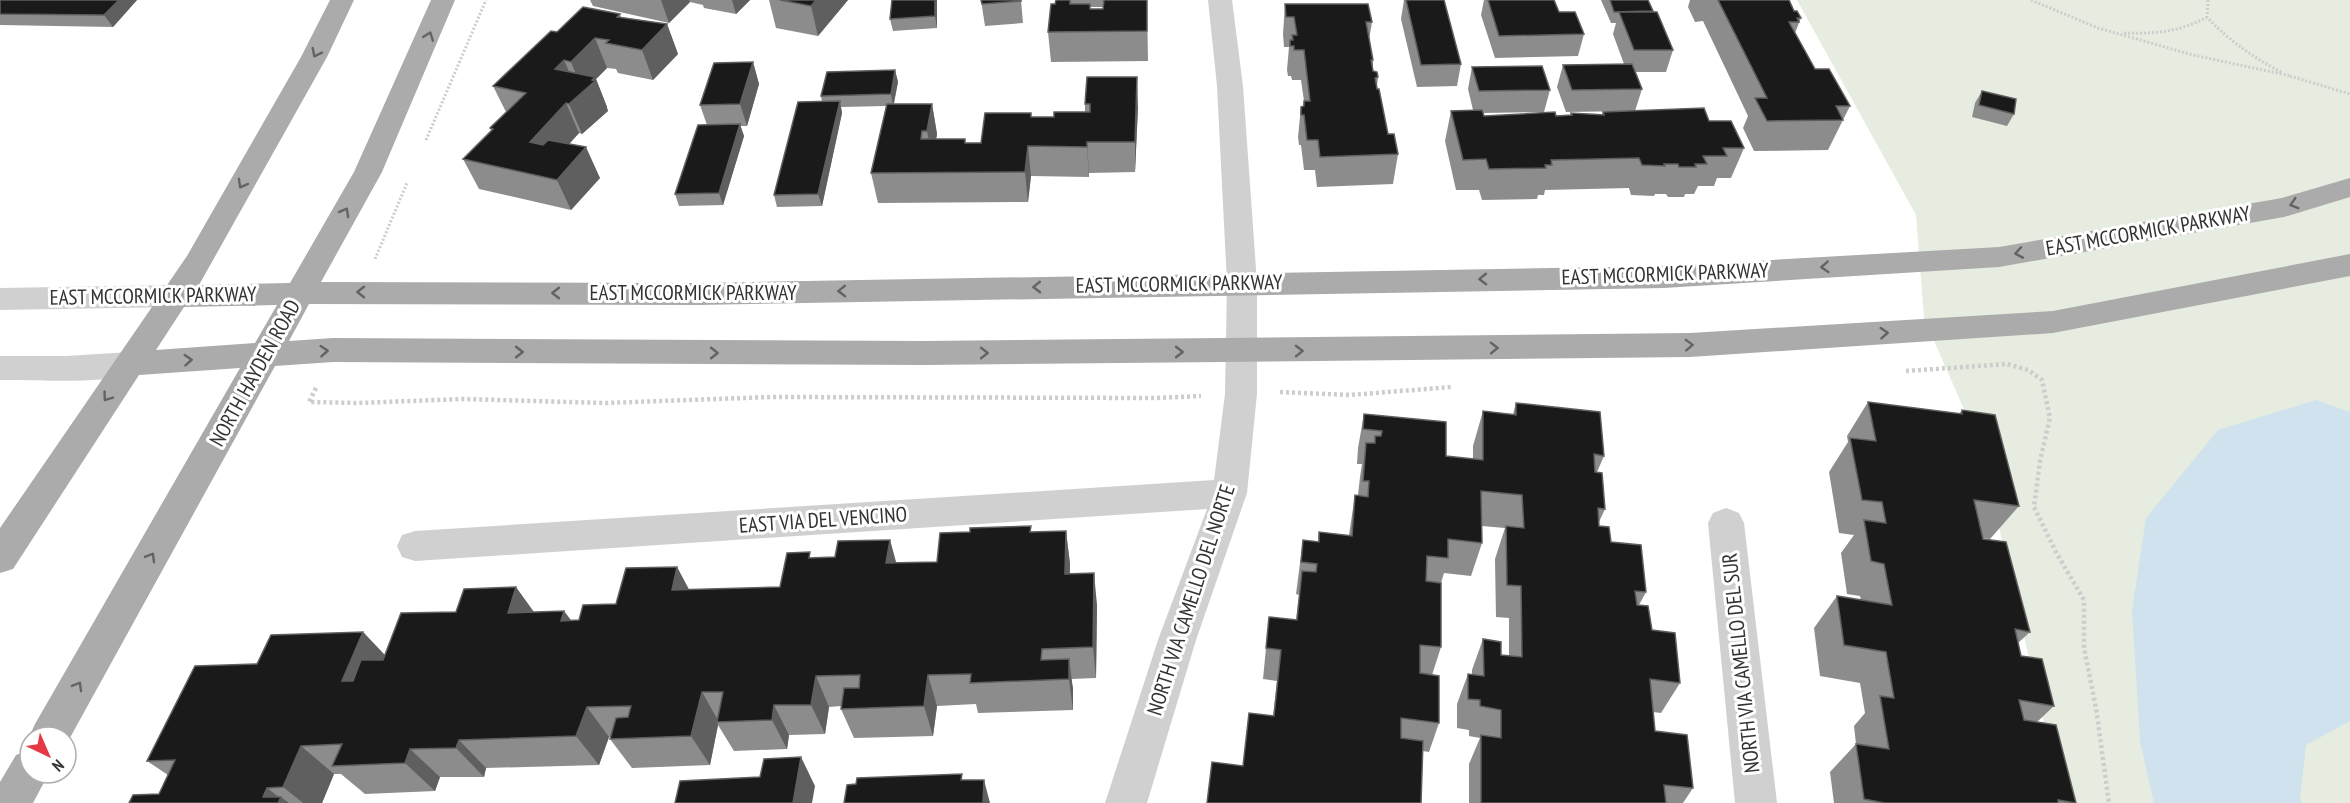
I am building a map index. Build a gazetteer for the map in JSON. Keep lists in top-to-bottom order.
{
  "streets": {
    "main road": ["EAST MCCORMICK PARKWAY", "NORTH HAYDEN ROAD"],
    "street": ["EAST VIA DEL VENCINO", "NORTH VIA CAMELLO DEL NORTE", "NORTH VIA CAMELLO DEL SUR"]
  },
  "crossings": [
    ["EAST MCCORMICK PARKWAY", "NORTH HAYDEN ROAD"],
    ["EAST MCCORMICK PARKWAY", "NORTH VIA CAMELLO DEL NORTE"],
    ["EAST VIA DEL VENCINO", "NORTH VIA CAMELLO DEL NORTE"]
  ],
  "north": "bottom right"
}
